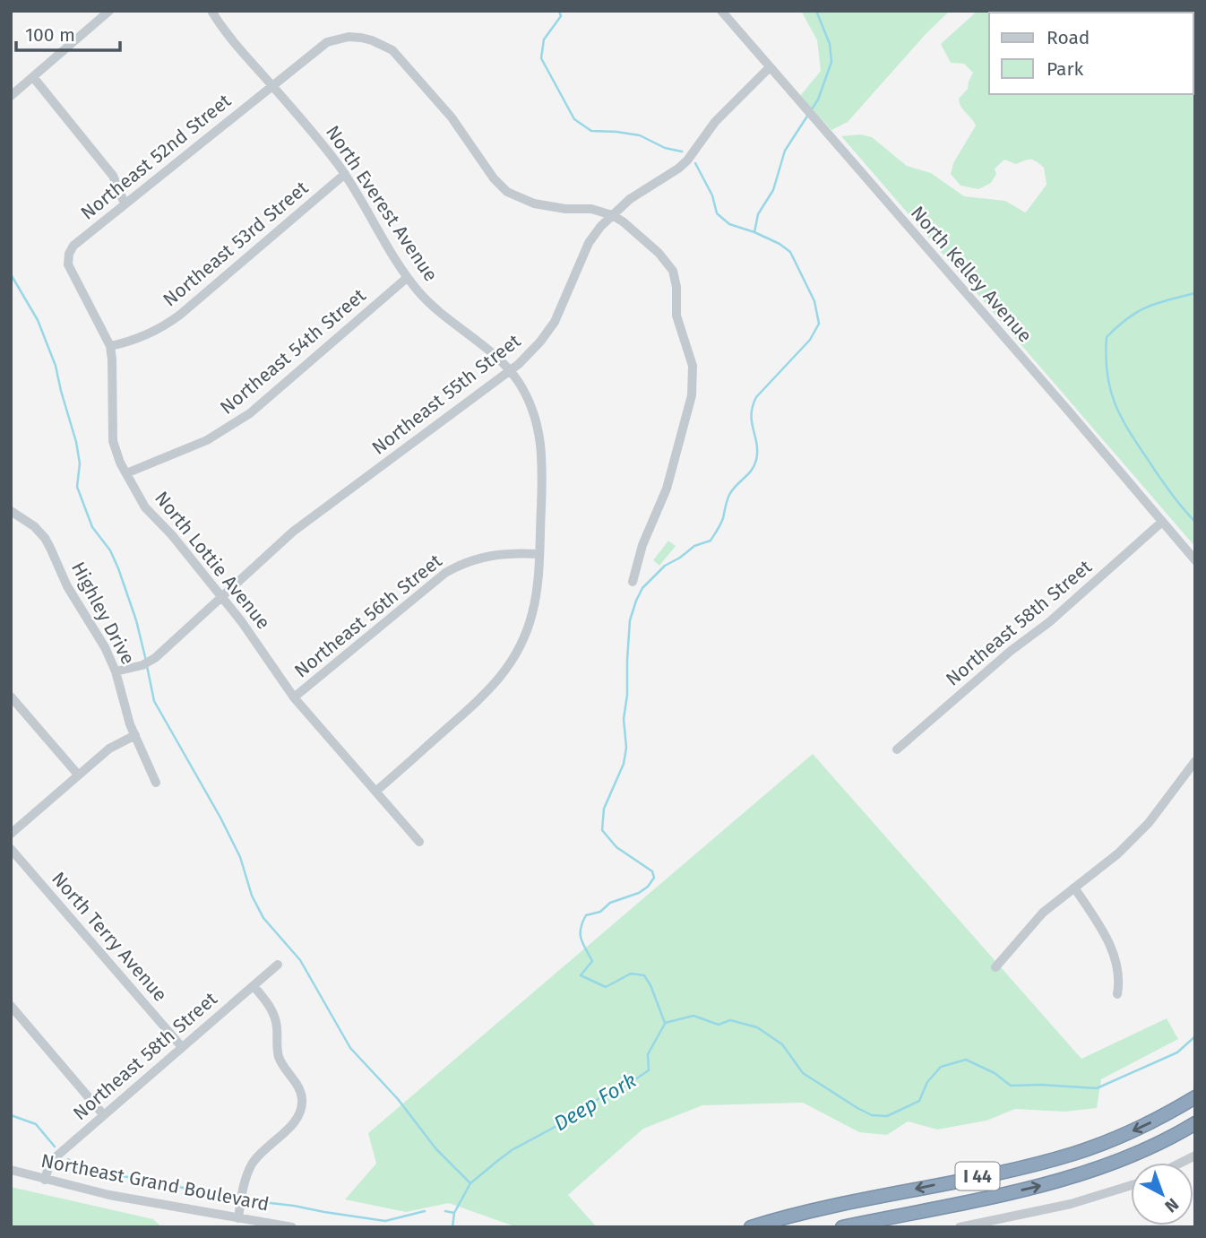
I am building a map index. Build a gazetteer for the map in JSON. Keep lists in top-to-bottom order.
{
  "streets": {
    "highway": ["I 44"],
    "street": [
      "Northeast 52nd Street",
      "North Everest Avenue",
      "Northeast 53rd Street",
      "North Kelley Avenue",
      "Northeast 54th Street",
      "Northeast 55th Street",
      "North Lottie Avenue",
      "Highley Drive",
      "Northeast 56th Street",
      "Northeast 58th Street",
      "North Terry Avenue",
      "Northeast Grand Boulevard"
    ]
  },
  "crossings": [
    ["Northeast 52nd Street", "North Everest Avenue"],
    ["Northeast 52nd Street", "Northeast 55th Street"],
    ["Northeast 52nd Street", "North Lottie Avenue"],
    ["North Everest Avenue", "Northeast 53rd Street"],
    ["North Everest Avenue", "Northeast 54th Street"],
    ["North Everest Avenue", "Northeast 55th Street"],
    ["North Everest Avenue", "North Lottie Avenue"],
    ["North Everest Avenue", "Northeast 56th Street"],
    ["Northeast 53rd Street", "North Lottie Avenue"],
    ["North Kelley Avenue", "Northeast 55th Street"],
    ["North Kelley Avenue", "Northeast 58th Street"],
    ["Northeast 54th Street", "North Lottie Avenue"],
    ["Northeast 55th Street", "North Lottie Avenue"],
    ["Northeast 55th Street", "Highley Drive"],
    ["North Lottie Avenue", "Northeast 56th Street"],
    ["Northeast 58th Street", "North Terry Avenue"],
    ["Northeast 58th Street", "Northeast Grand Boulevard"]
  ],
  "water": ["Deep Fork"],
  "legend": ["Road", "Park"],
  "scale_bar": "100 m",
  "north": "bottom right"
}
